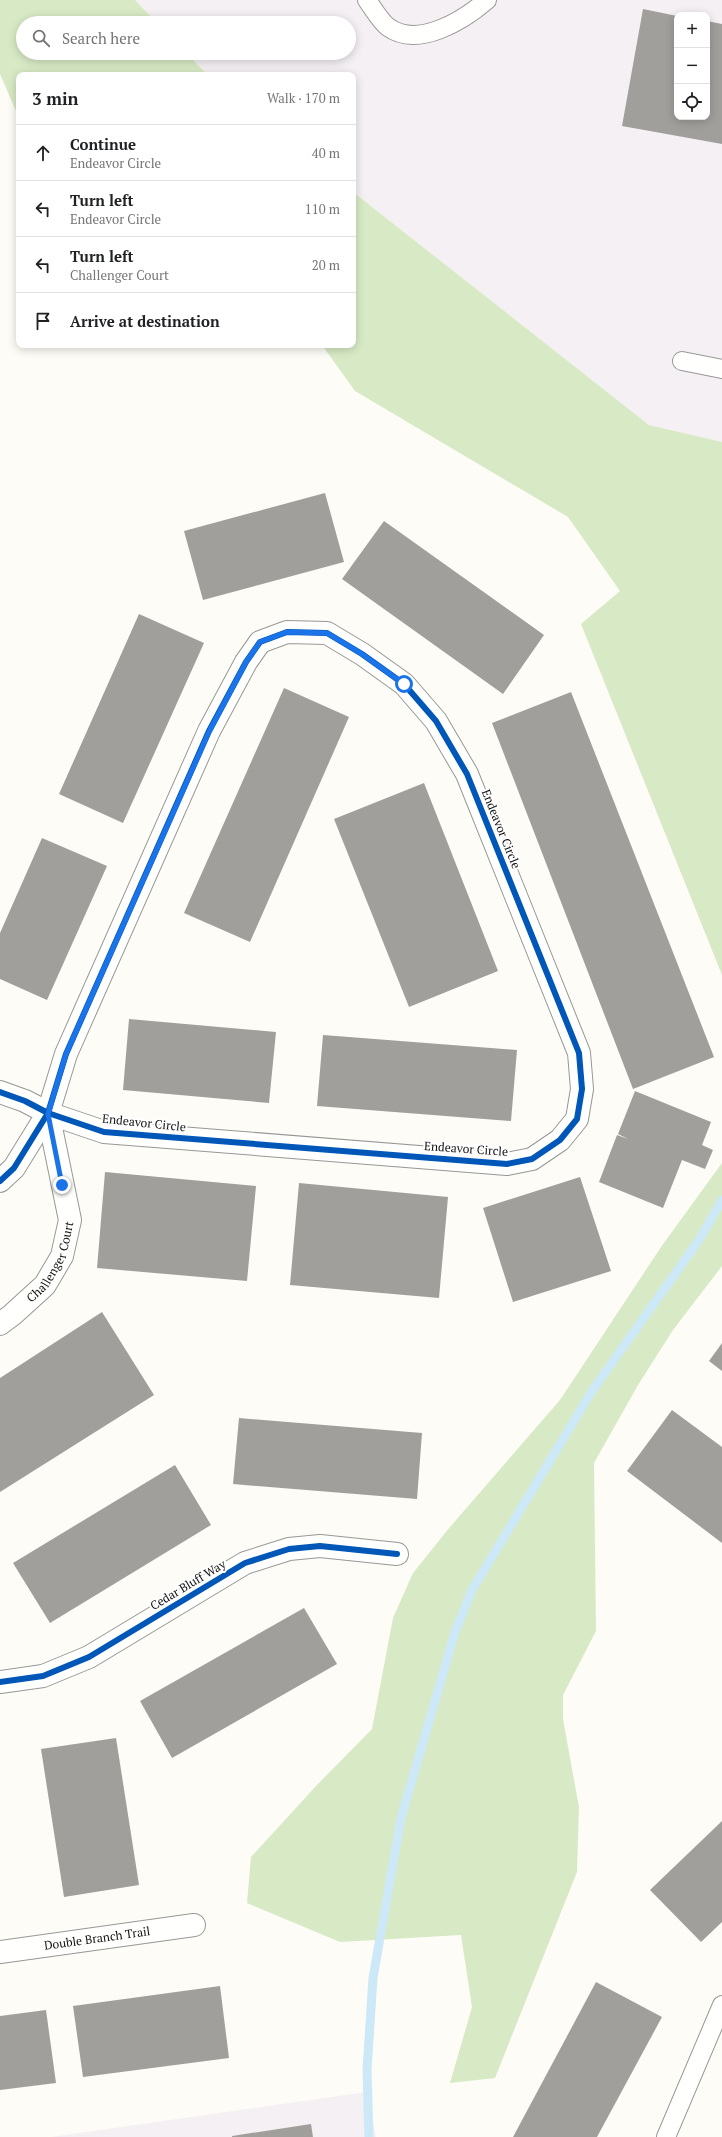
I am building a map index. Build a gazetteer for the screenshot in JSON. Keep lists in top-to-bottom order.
{
  "streets": {
    "street": [
      "Endeavor Circle",
      "Challenger Court",
      "Cedar Bluff Way",
      "Double Branch Trail"
    ]
  },
  "crossings": [
    ["Endeavor Circle", "Challenger Court"]
  ],
  "page": {
    "map_buttons": ["+", "−"],
    "search": "Search here",
    "heading": ["3 min", "Walk · 170 m"],
    "list": [
      ["Continue", "Endeavor Circle", "40 m"],
      ["Turn left", "Endeavor Circle", "110 m"],
      ["Turn left", "Challenger Court", "20 m"],
      "Arrive at destination"
    ]
  }
}
